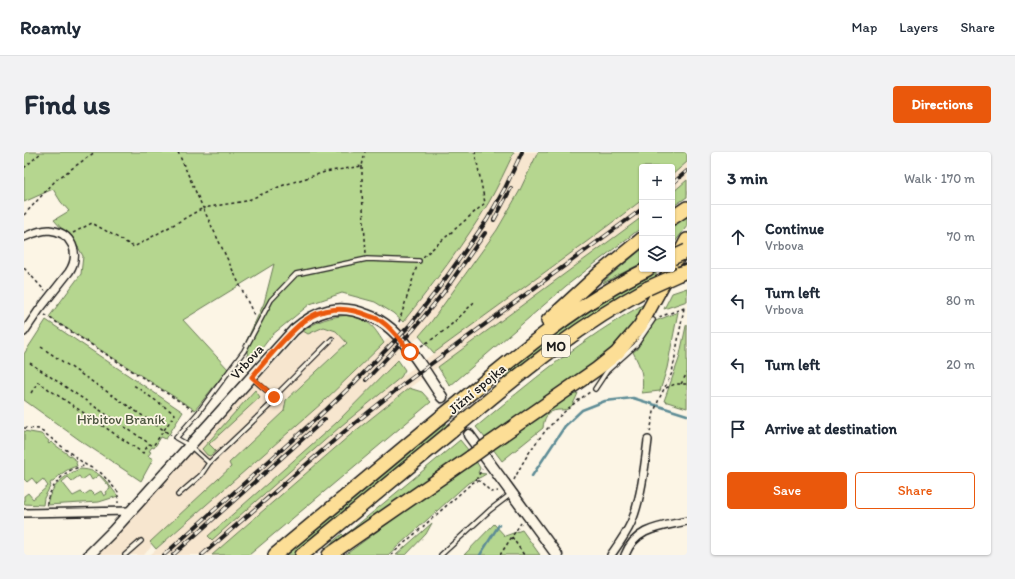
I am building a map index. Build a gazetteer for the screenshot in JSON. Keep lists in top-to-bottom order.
{
  "streets": {
    "highway": ["MO", "Jižní spojka"],
    "main road": ["Vrbova"]
  },
  "parks": ["Hřbitov Braník"],
  "page": {
    "header": "Roamly",
    "nav": ["Map", "Layers", "Share"],
    "buttons": [
      "Directions",
      ["Save", "Share"]
    ],
    "title": "Find us",
    "heading": ["3 min", "Walk · 170 m"],
    "map_buttons": ["+", "−"],
    "list": [
      ["Continue", "Vrbova", "70 m"],
      ["Turn left", "Vrbova", "80 m"],
      ["Turn left", "20 m"],
      "Arrive at destination"
    ]
  }
}
